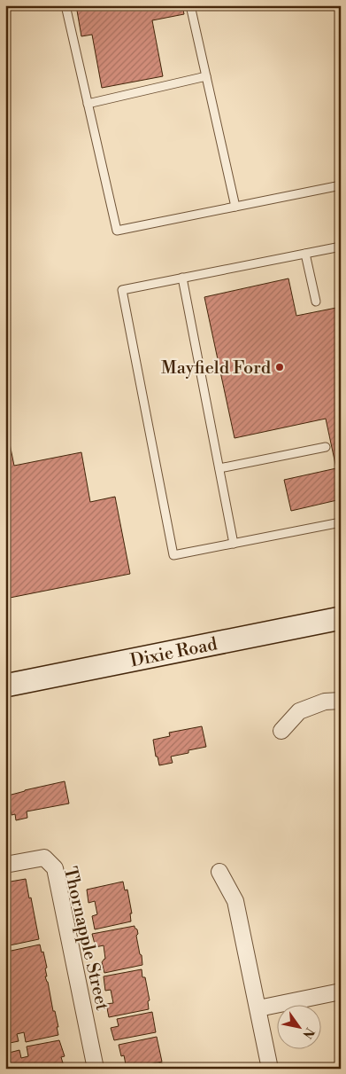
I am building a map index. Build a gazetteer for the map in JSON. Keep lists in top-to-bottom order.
{
  "streets": {
    "main road": ["Dixie Road"],
    "street": ["Thornapple Street"]
  },
  "places": ["Mayfield Ford"],
  "north": "bottom right"
}
